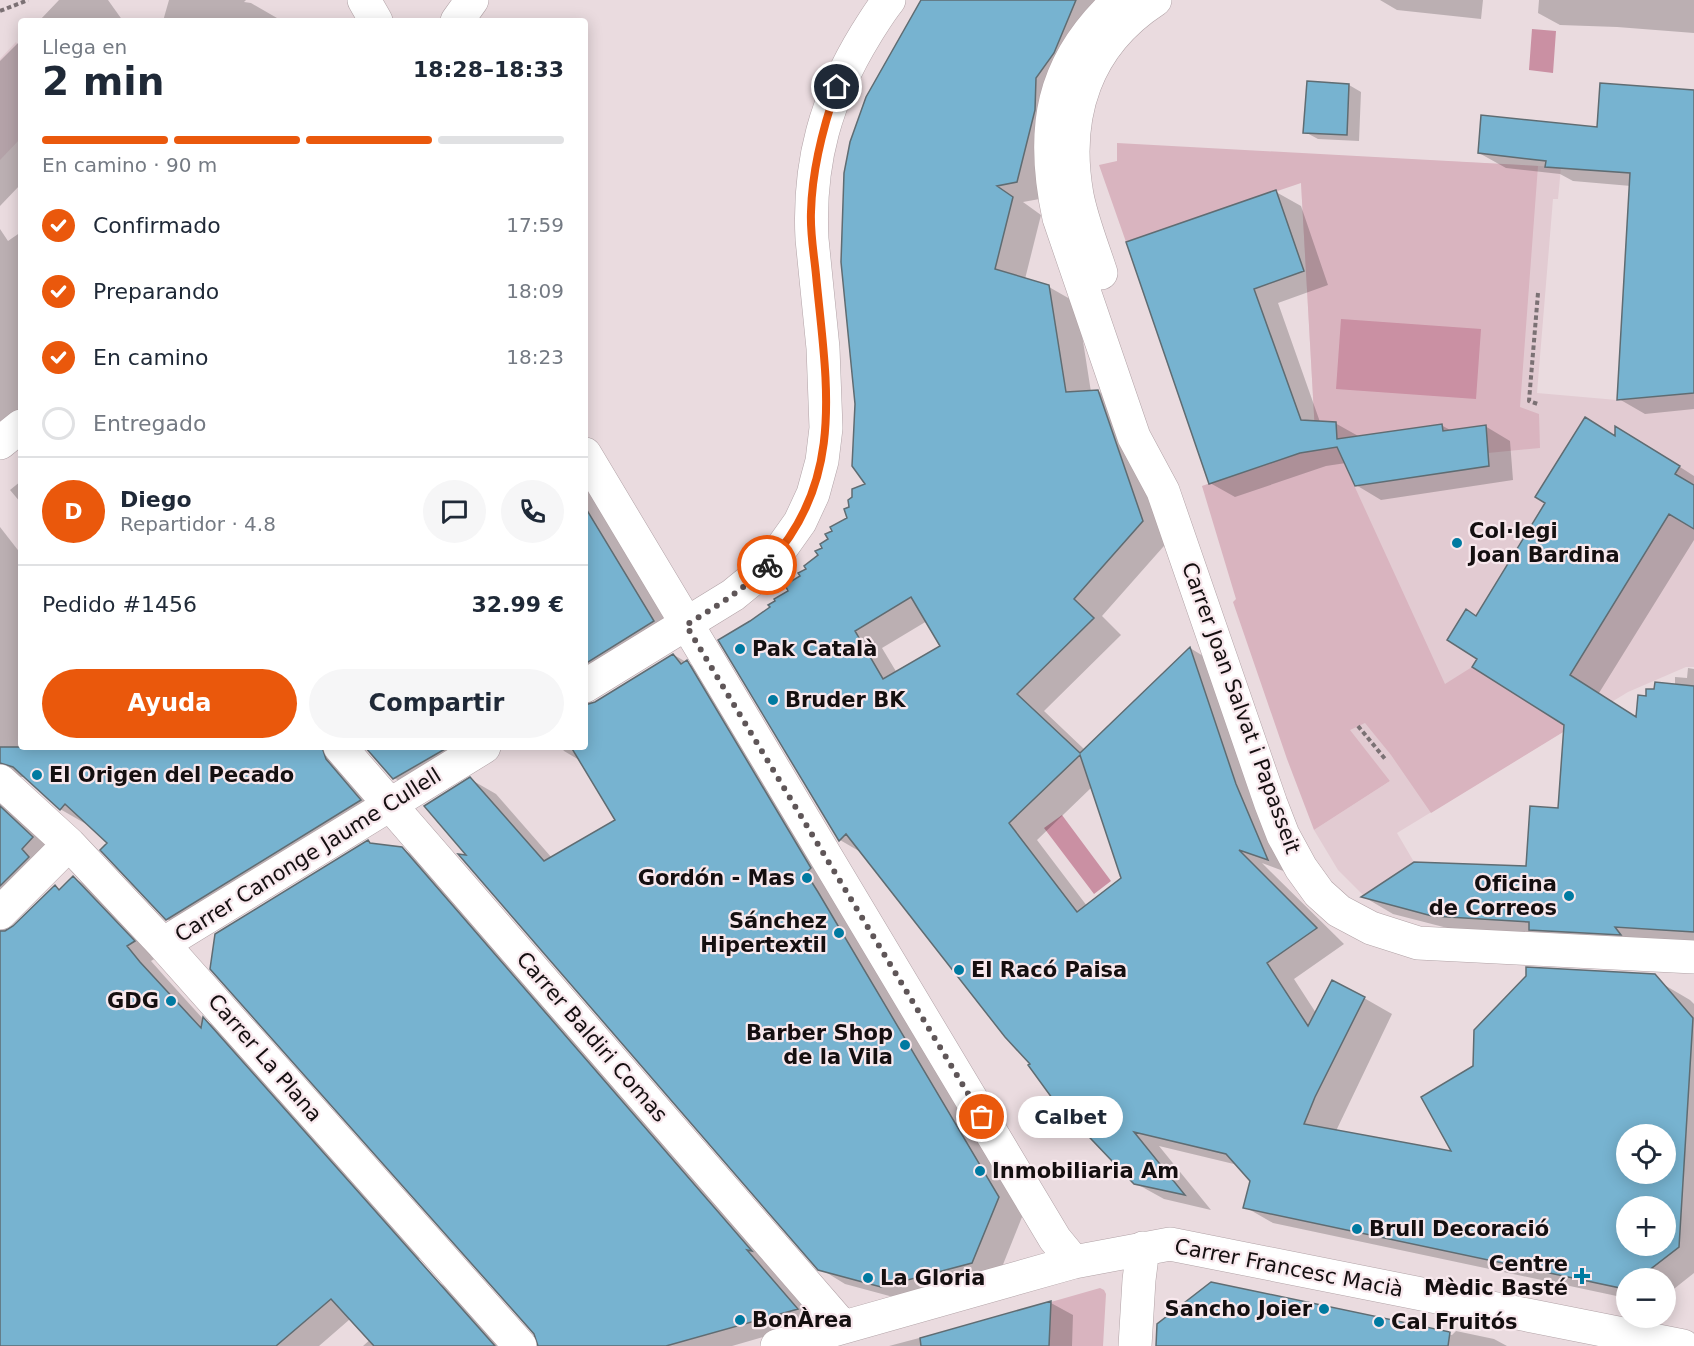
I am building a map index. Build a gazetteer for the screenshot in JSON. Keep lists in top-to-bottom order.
{
  "streets": {
    "street": [
      "Carrer Joan Salvat i Papasseit",
      "Carrer Canonge Jaume Cullell",
      "Carrer Baldiri Comas",
      "Carrer La Plana",
      "Carrer Francesc Macià"
    ]
  },
  "crossings": [
    ["Carrer Canonge Jaume Cullell", "Carrer Baldiri Comas"],
    ["Carrer Canonge Jaume Cullell", "Carrer La Plana"],
    ["Carrer Baldiri Comas", "Carrer Francesc Macià"]
  ],
  "places": {
    "other": [
      "Col·legi Joan Bardina",
      "Pak Català",
      "Bruder BK",
      "El Origen del Pecado",
      "Gordón - Mas",
      "Oficina de Correos",
      "Sánchez Hipertextil",
      "El Racó Paisa",
      "GDG",
      "Barber Shop de la Vila",
      "Calbet",
      "Inmobiliaria Am",
      "Brull Decoració",
      "La Gloria",
      "Sancho Joier",
      "BonÀrea",
      "Cal Fruitós"
    ],
    "health": ["Centre Mèdic Basté"]
  },
  "page": {
    "heading": ["2 min", "Llega en", "18:28–18:33"],
    "panel": [
      "Diego",
      "Repartidor · 4.8",
      "Pedido #1456",
      "32.99 €"
    ],
    "bar": "En camino · 90 m",
    "list": [
      ["Confirmado", "17:59"],
      ["Preparando", "18:09"],
      ["En camino", "18:23"],
      "Entregado"
    ],
    "round": "D",
    "buttons": ["Ayuda", "Compartir"],
    "bubble": "Calbet",
    "map_buttons": ["+", "−"]
  }
}
